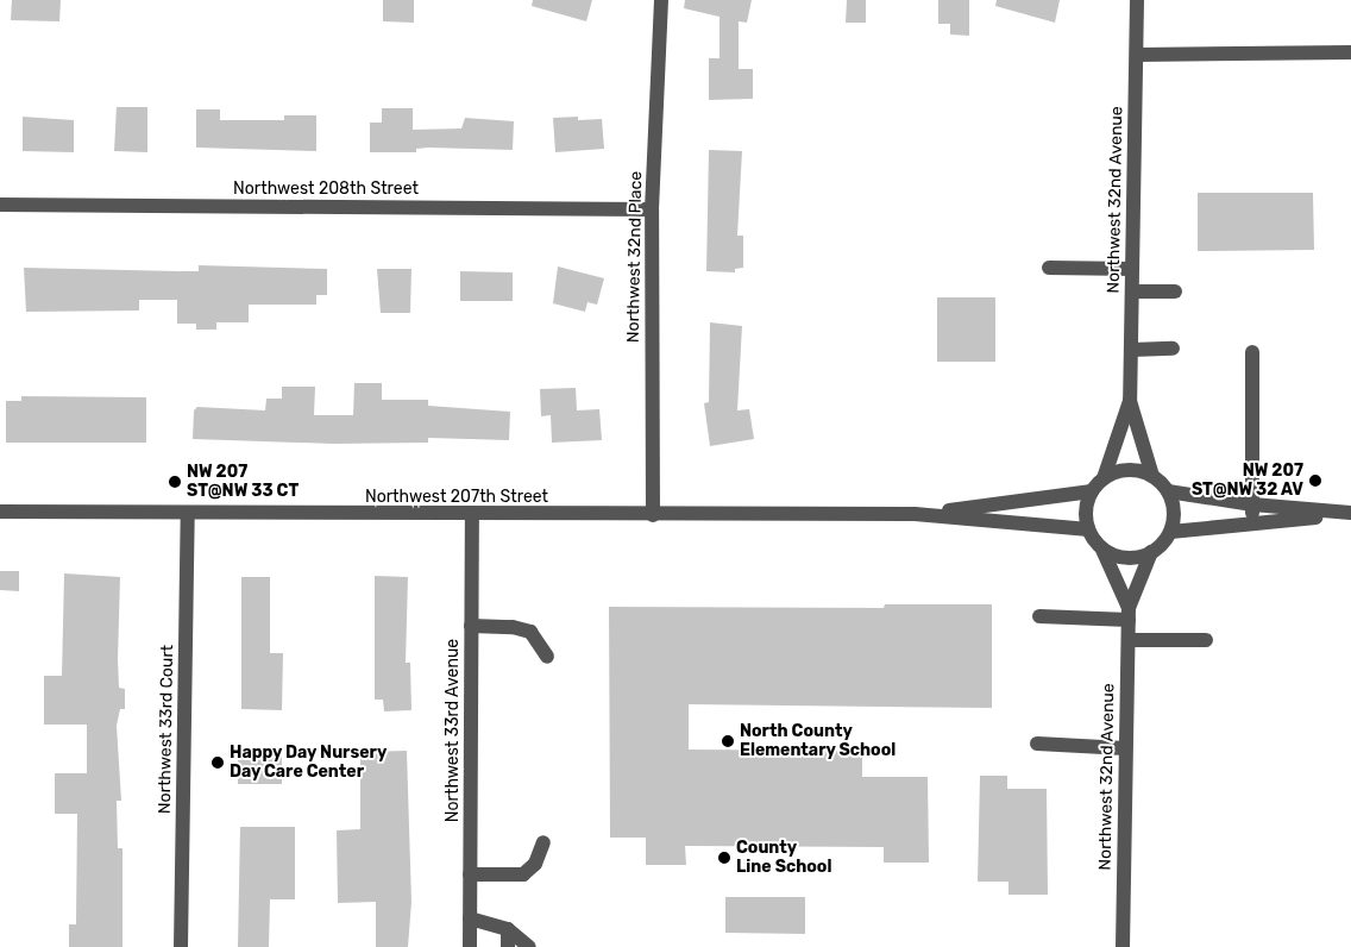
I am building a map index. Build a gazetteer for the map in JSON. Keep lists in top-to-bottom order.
{
  "streets": {
    "street": [
      "Northwest 208th Street",
      "Northwest 32nd Avenue",
      "Northwest 32nd Place",
      "Northwest 207th Street",
      "Northwest 33rd Court",
      "Northwest 33rd Avenue"
    ]
  },
  "crossings": [
    ["Northwest 208th Street", "Northwest 32nd Place"],
    ["Northwest 32nd Avenue", "Northwest 207th Street"],
    ["Northwest 32nd Place", "Northwest 207th Street"],
    ["Northwest 207th Street", "Northwest 33rd Court"],
    ["Northwest 207th Street", "Northwest 33rd Avenue"]
  ],
  "places": [
    "NW 207 ST@NW 32 AV",
    "NW 207 ST@NW 33 CT",
    "North County Elementary School",
    "Happy Day Nursery Day Care Center",
    "County Line School"
  ]
}
